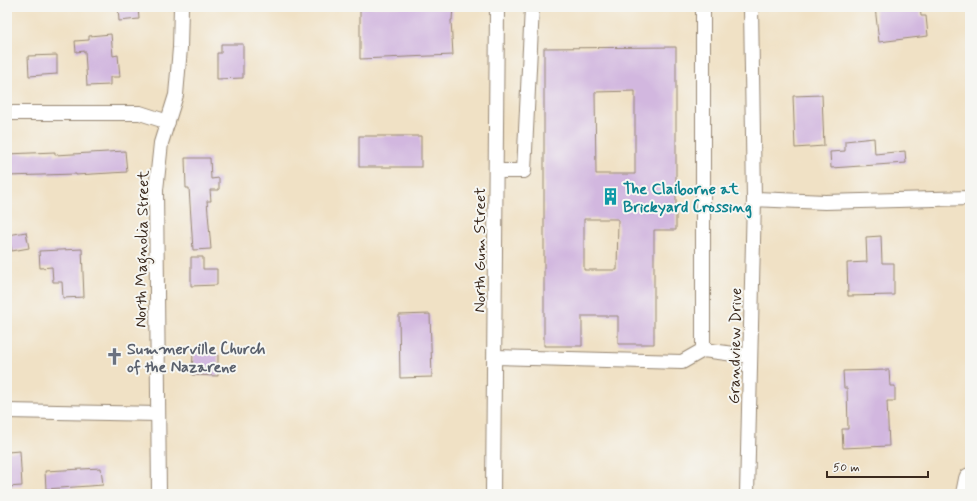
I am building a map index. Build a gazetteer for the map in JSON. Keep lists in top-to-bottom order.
{
  "streets": {
    "street": ["North Magnolia Street", "North Gum Street", "Grandview Drive"]
  },
  "places": {
    "building": ["The Claiborne at Brickyard Crossing"],
    "church": ["Summerville Church of the Nazarene"]
  },
  "scale_bar": "50 m"
}
